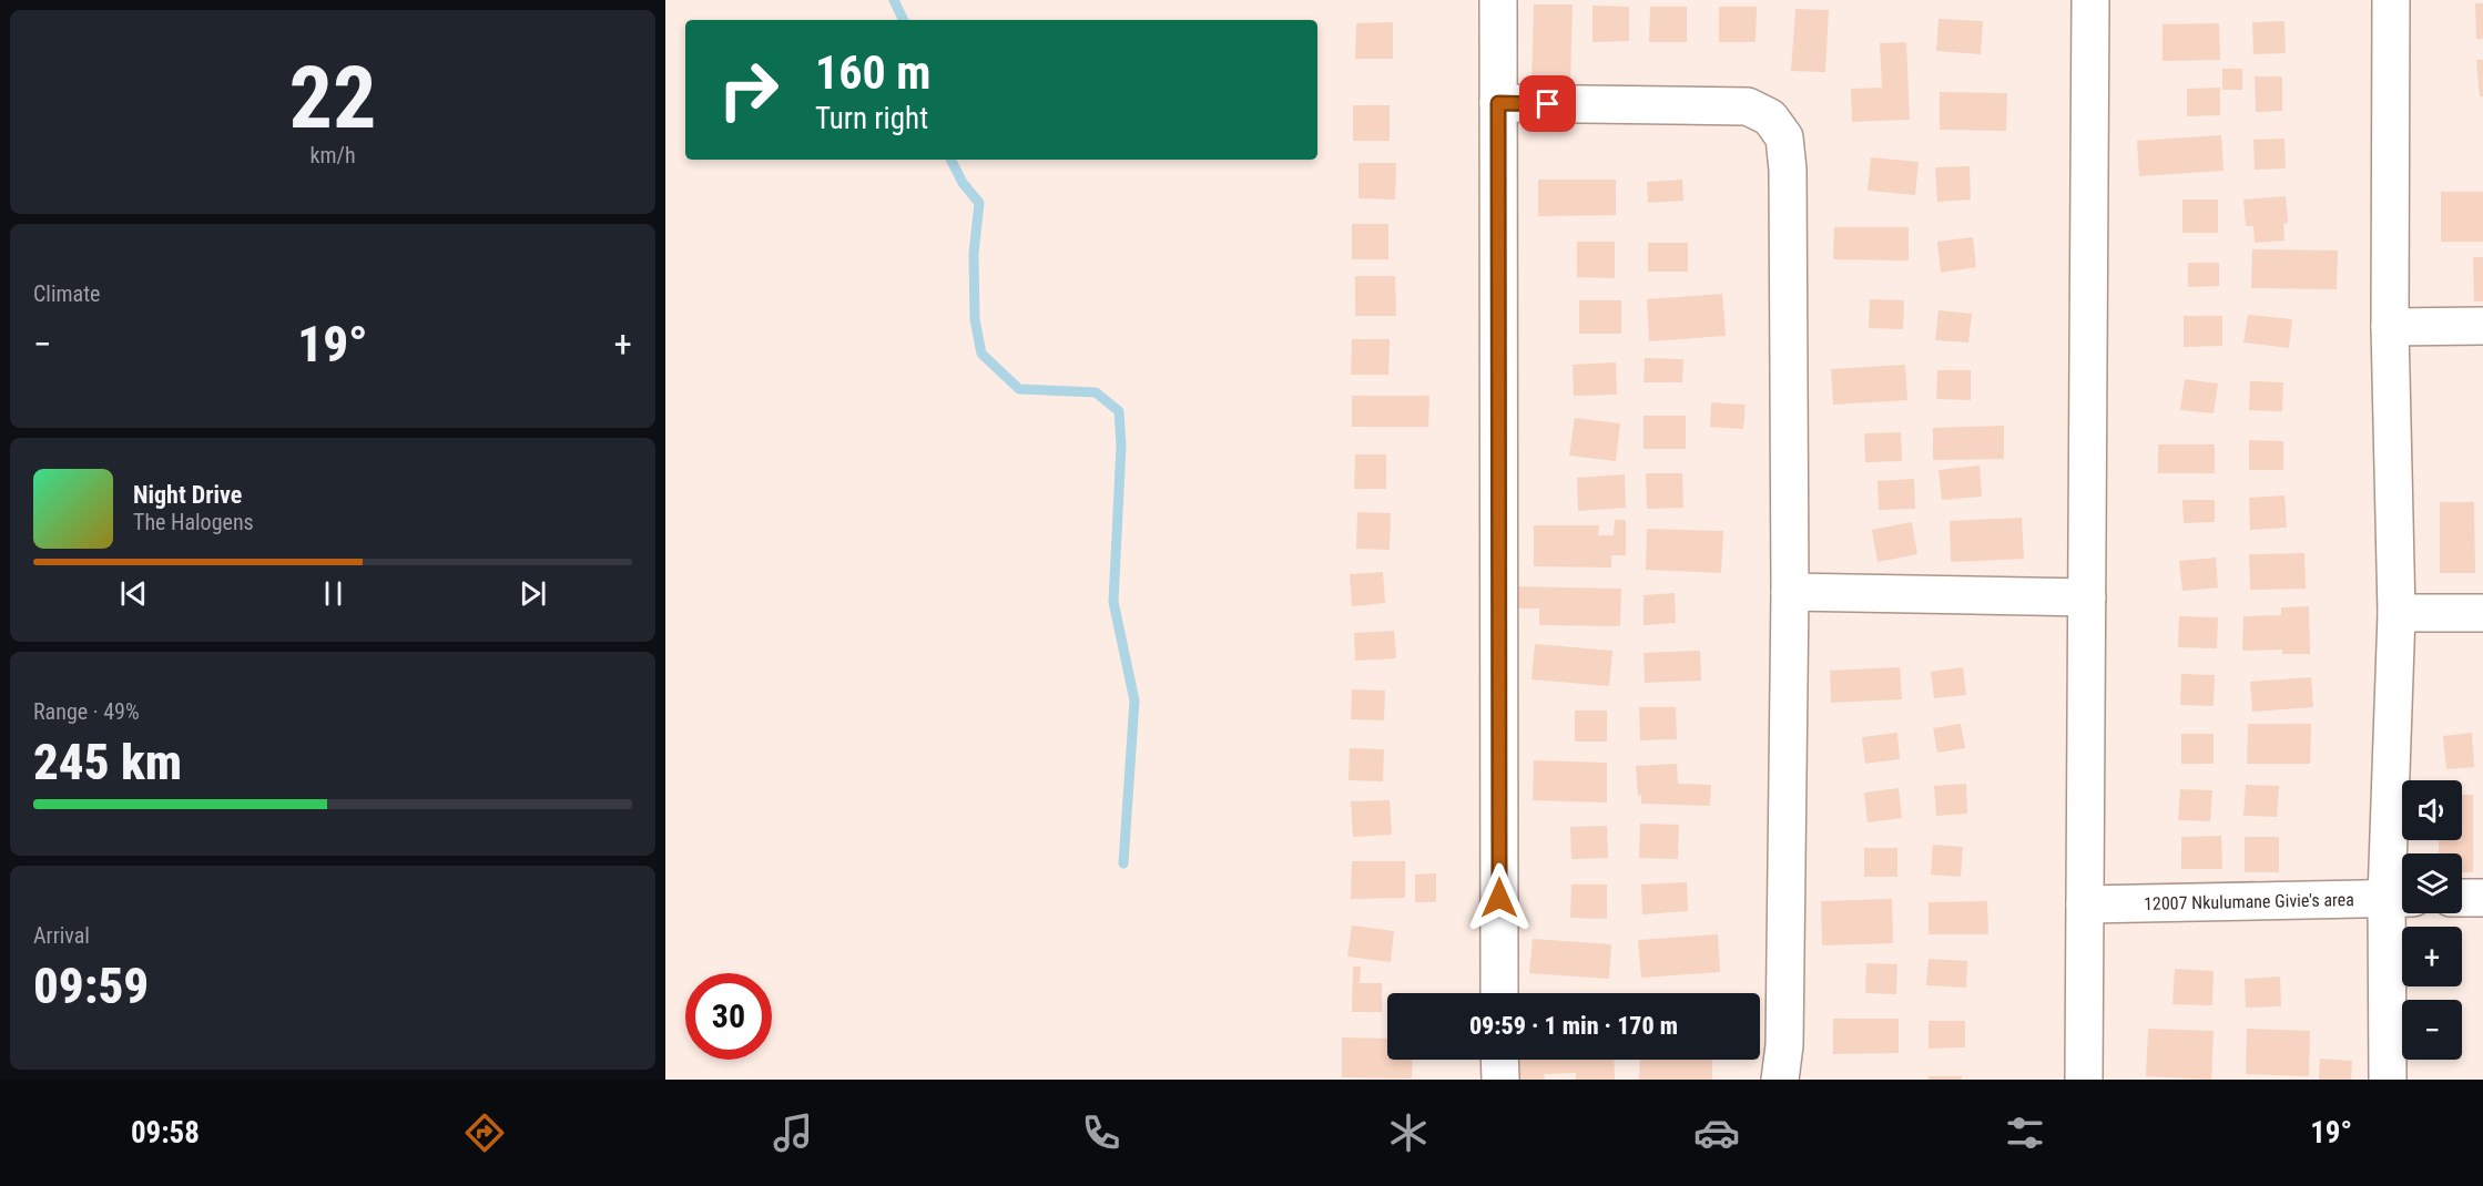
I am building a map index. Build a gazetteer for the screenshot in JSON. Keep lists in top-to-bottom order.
{
  "streets": {
    "street": ["12007 Nkulumane Givie's area"]
  },
  "page": {
    "tile": [
      ["22", "km/h"],
      "Climate",
      ["Range · 49%", "245 km"],
      ["Arrival", "09:59"]
    ],
    "turn": ["160 m", "Turn right"],
    "heat": ["−", "19°", "+"],
    "song": ["Night Drive", "The Halogens"],
    "map_buttons": ["+", "−"],
    "limit": "30",
    "trip": "09:59 · 1 min · 170 m",
    "tabs": ["09:58", "19°"]
  }
}
